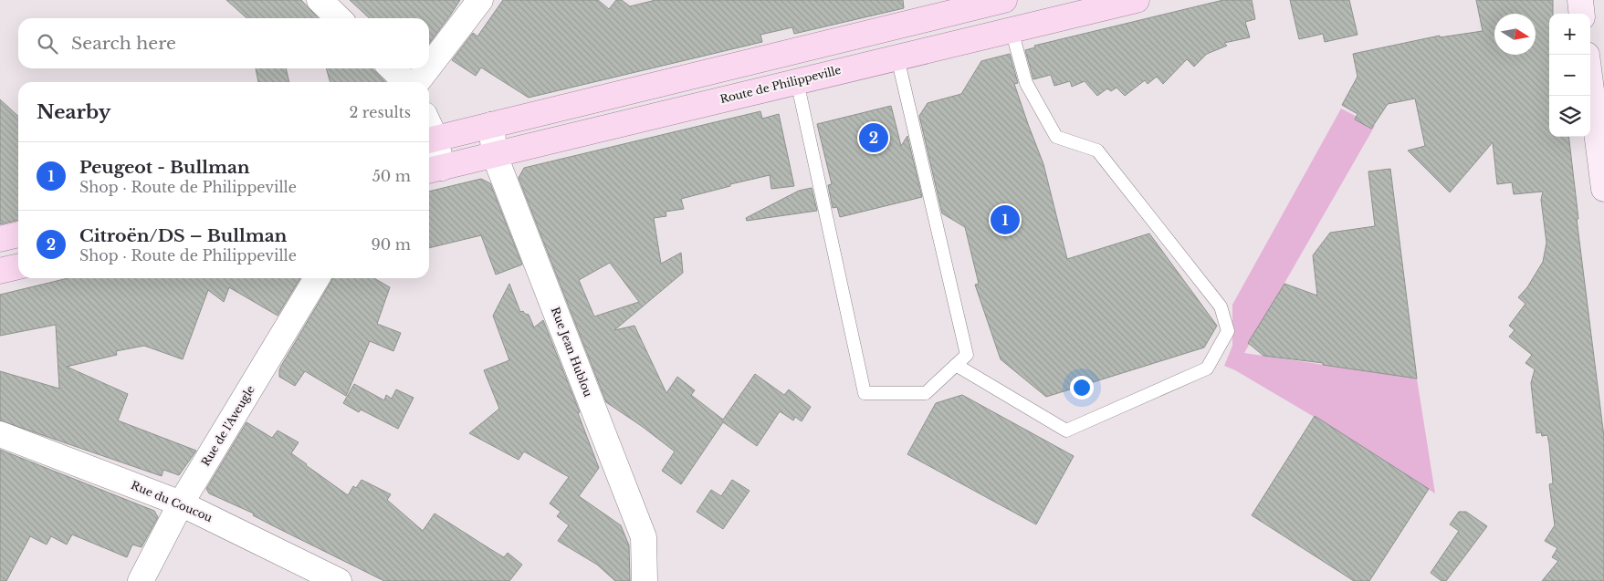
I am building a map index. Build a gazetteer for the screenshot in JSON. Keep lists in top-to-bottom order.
{
  "streets": {
    "main road": ["Route de Philippeville"],
    "street": ["Rue Jean Hublou", "Rue de l'Aveugle", "Rue du Coucou"]
  },
  "crossings": [
    ["Route de Philippeville", "Rue Jean Hublou"],
    ["Rue de l'Aveugle", "Rue du Coucou"]
  ],
  "north": "right",
  "page": {
    "map_buttons": ["+", "−"],
    "search": "Search here",
    "heading": ["Nearby", "2 results"],
    "pins": ["2", "1"],
    "list": [
      {
        "mark": "1",
        "name": "Peugeot - Bullman",
        "note": "Shop · Route de Philippeville",
        "value": "50 m"
      },
      {
        "mark": "2",
        "name": "Citroën/DS – Bullman",
        "note": "Shop · Route de Philippeville",
        "value": "90 m"
      }
    ]
  }
}
